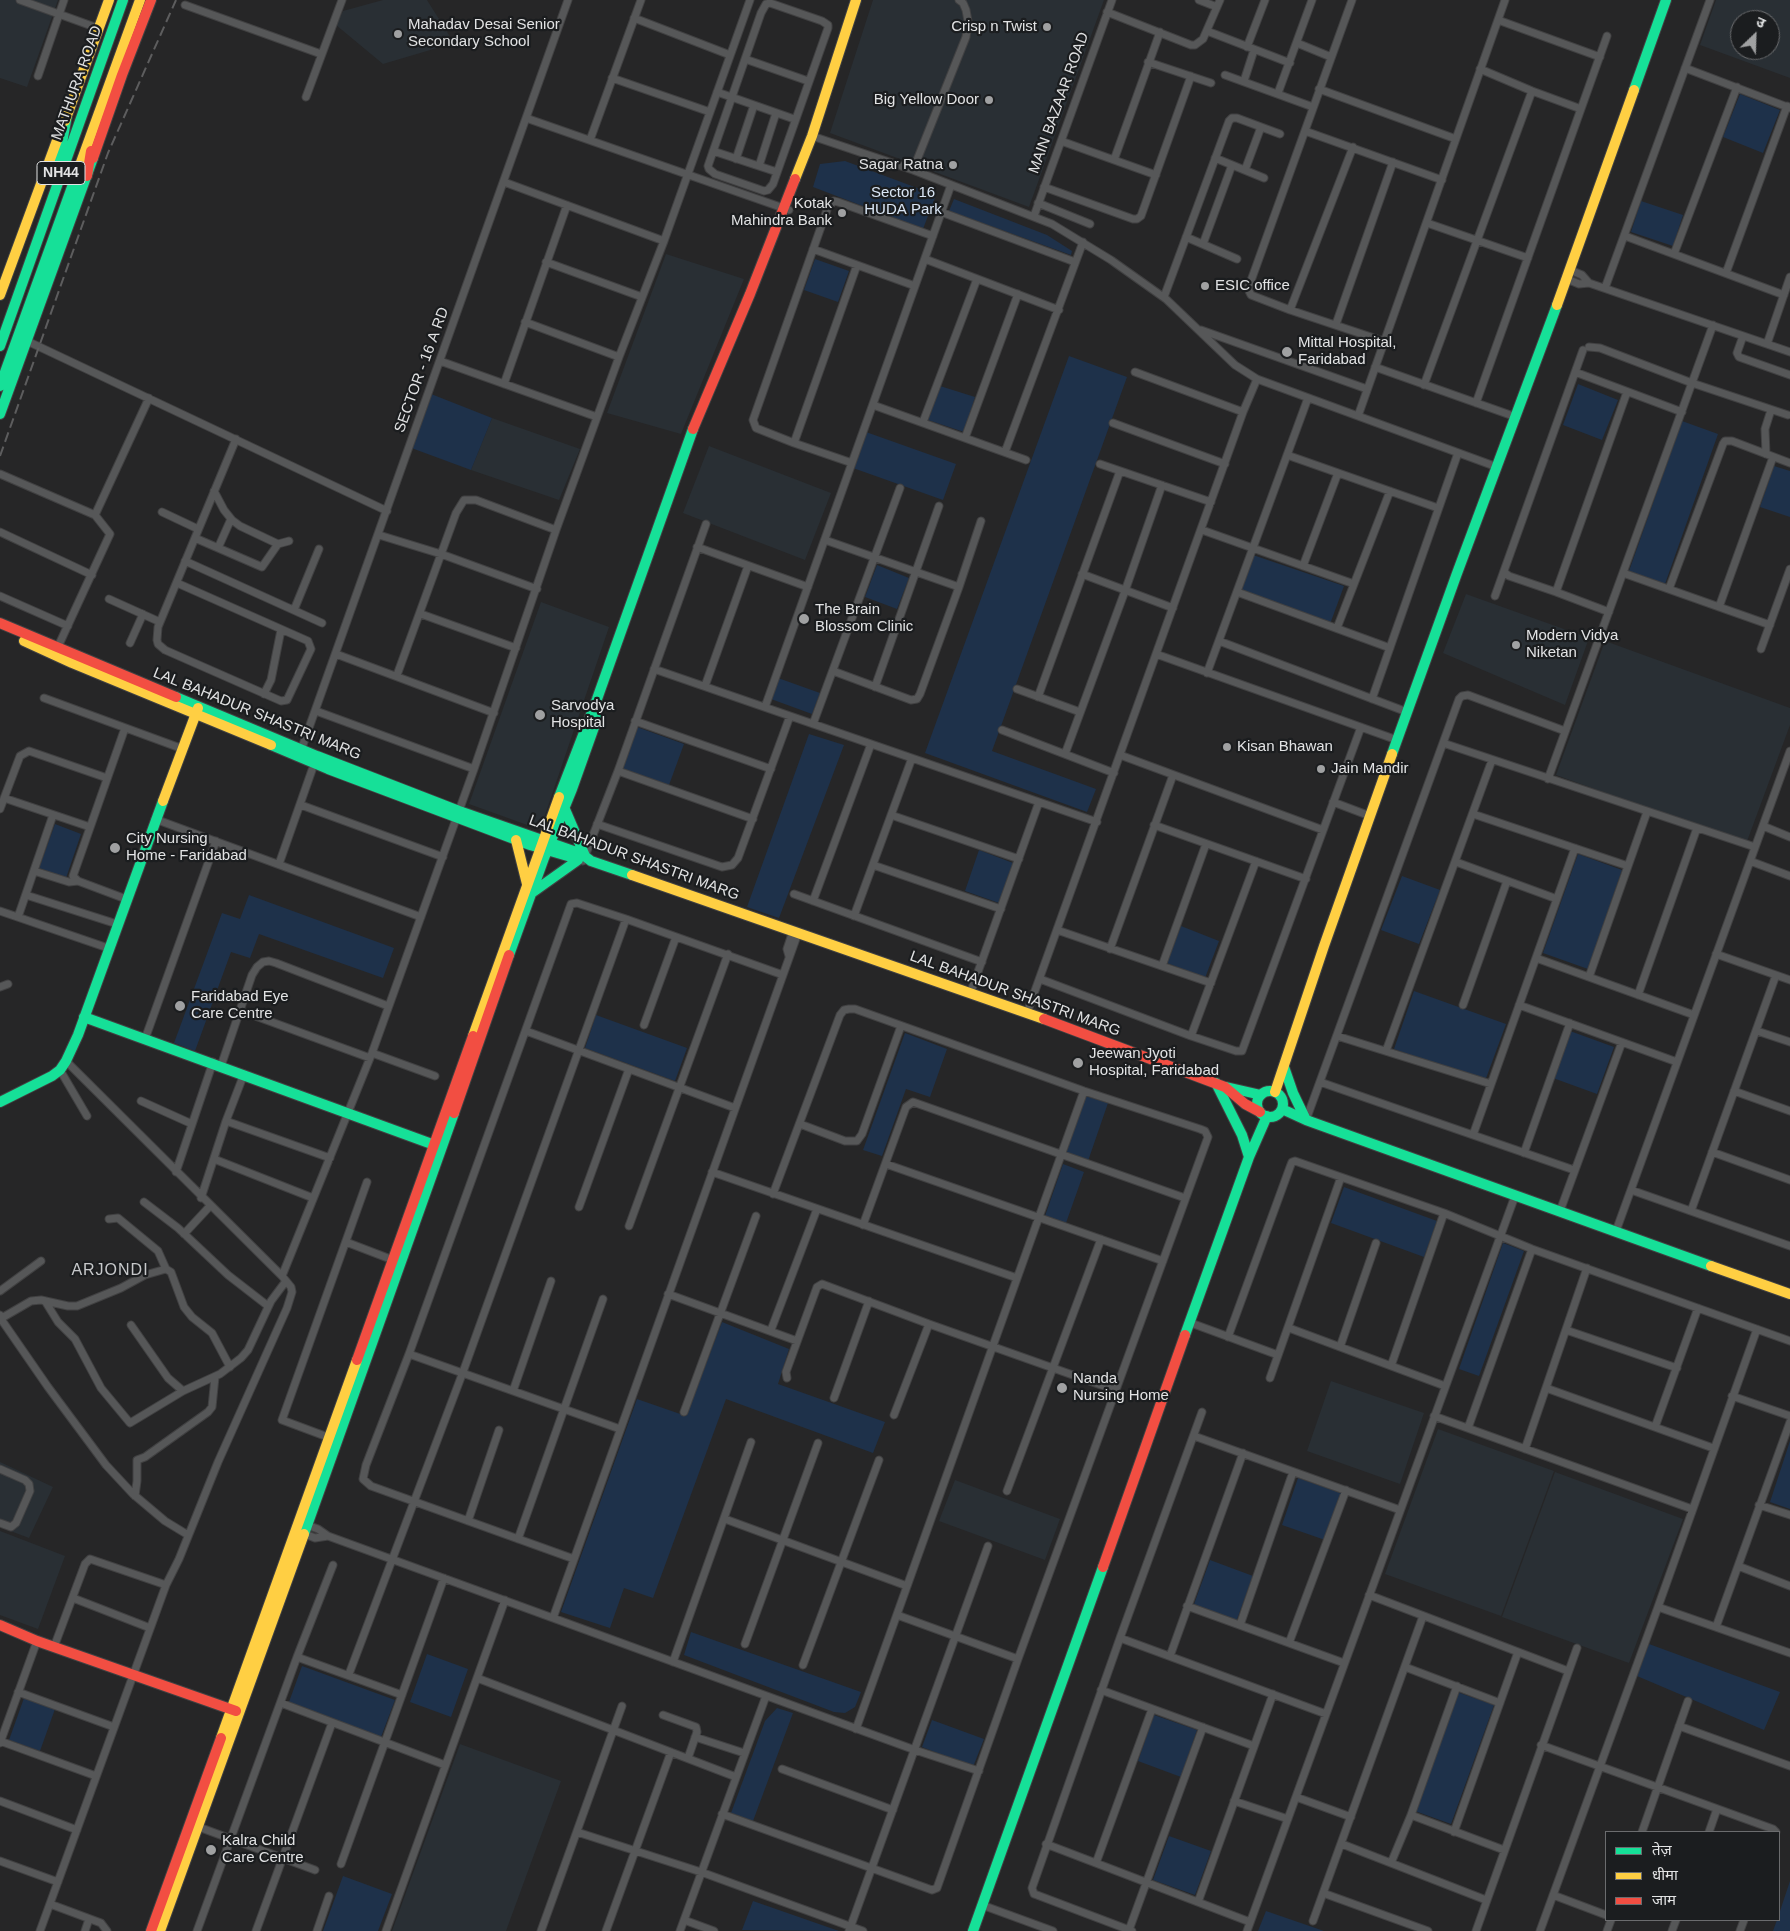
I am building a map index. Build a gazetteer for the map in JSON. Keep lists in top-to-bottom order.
{
  "streets": {
    "main road": ["MATHURA ROAD", "NH44", "LAL BAHADUR SHASTRI MARG"],
    "street": ["MAIN BAZAAR ROAD", "SECTOR - 16 A RD"]
  },
  "crossings": [
    ["MATHURA ROAD", "NH44"],
    ["SECTOR - 16 A RD", "LAL BAHADUR SHASTRI MARG"]
  ],
  "districts": ["ARJONDI"],
  "parks": ["Sector 16 HUDA Park"],
  "places": [
    "Crisp n Twist",
    "Mahadav Desai Senior Secondary School",
    "Big Yellow Door",
    "Sagar Ratna",
    "Kotak Mahindra Bank",
    "ESIC office",
    "Mittal Hospital, Faridabad",
    "The Brain Blossom Clinic",
    "Modern Vidya Niketan",
    "Sarvodya Hospital",
    "Kisan Bhawan",
    "Jain Mandir",
    "City Nursing Home - Faridabad",
    "Faridabad Eye Care Centre",
    "Jeewan Jyoti Hospital, Faridabad",
    "Nanda Nursing Home",
    "Kalra Child Care Centre"
  ],
  "legend": ["तेज़", "धीमा", "जाम"],
  "north": "top right"
}
